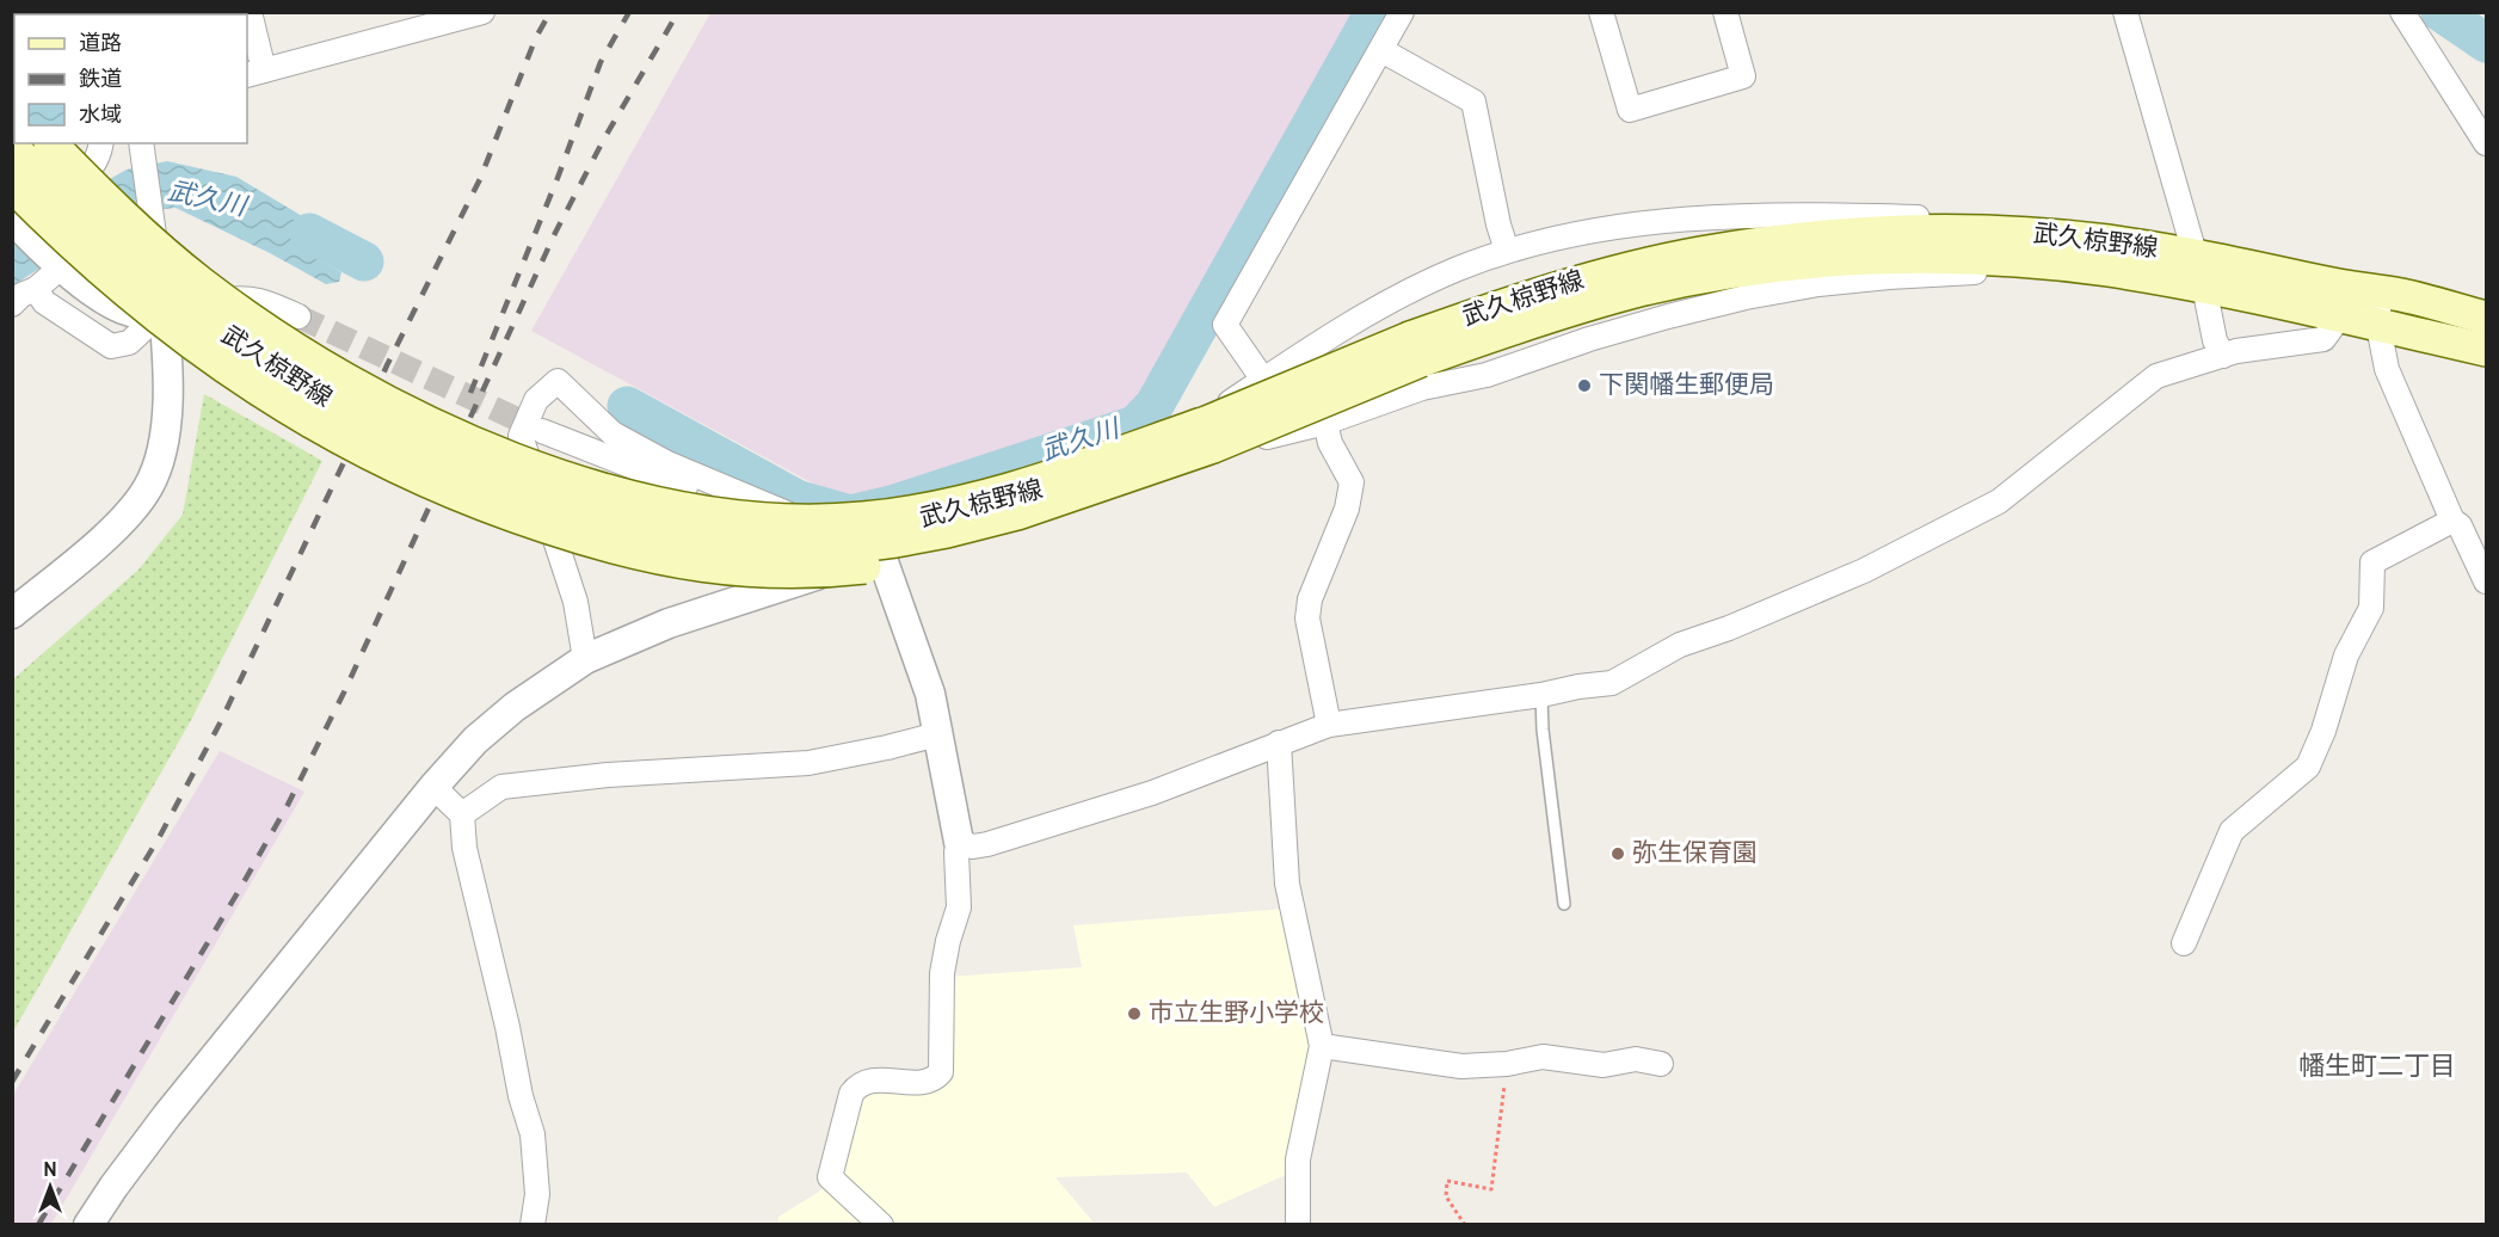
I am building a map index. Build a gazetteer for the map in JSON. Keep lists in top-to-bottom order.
{
  "streets": {
    "main road": ["武久椋野線"]
  },
  "districts": ["幡生町二丁目"],
  "water": ["武久川"],
  "places": ["下関幡生郵便局", "弥生保育園", "市立生野小学校"],
  "legend": ["道路", "鉄道", "水域"],
  "north": "top"
}
